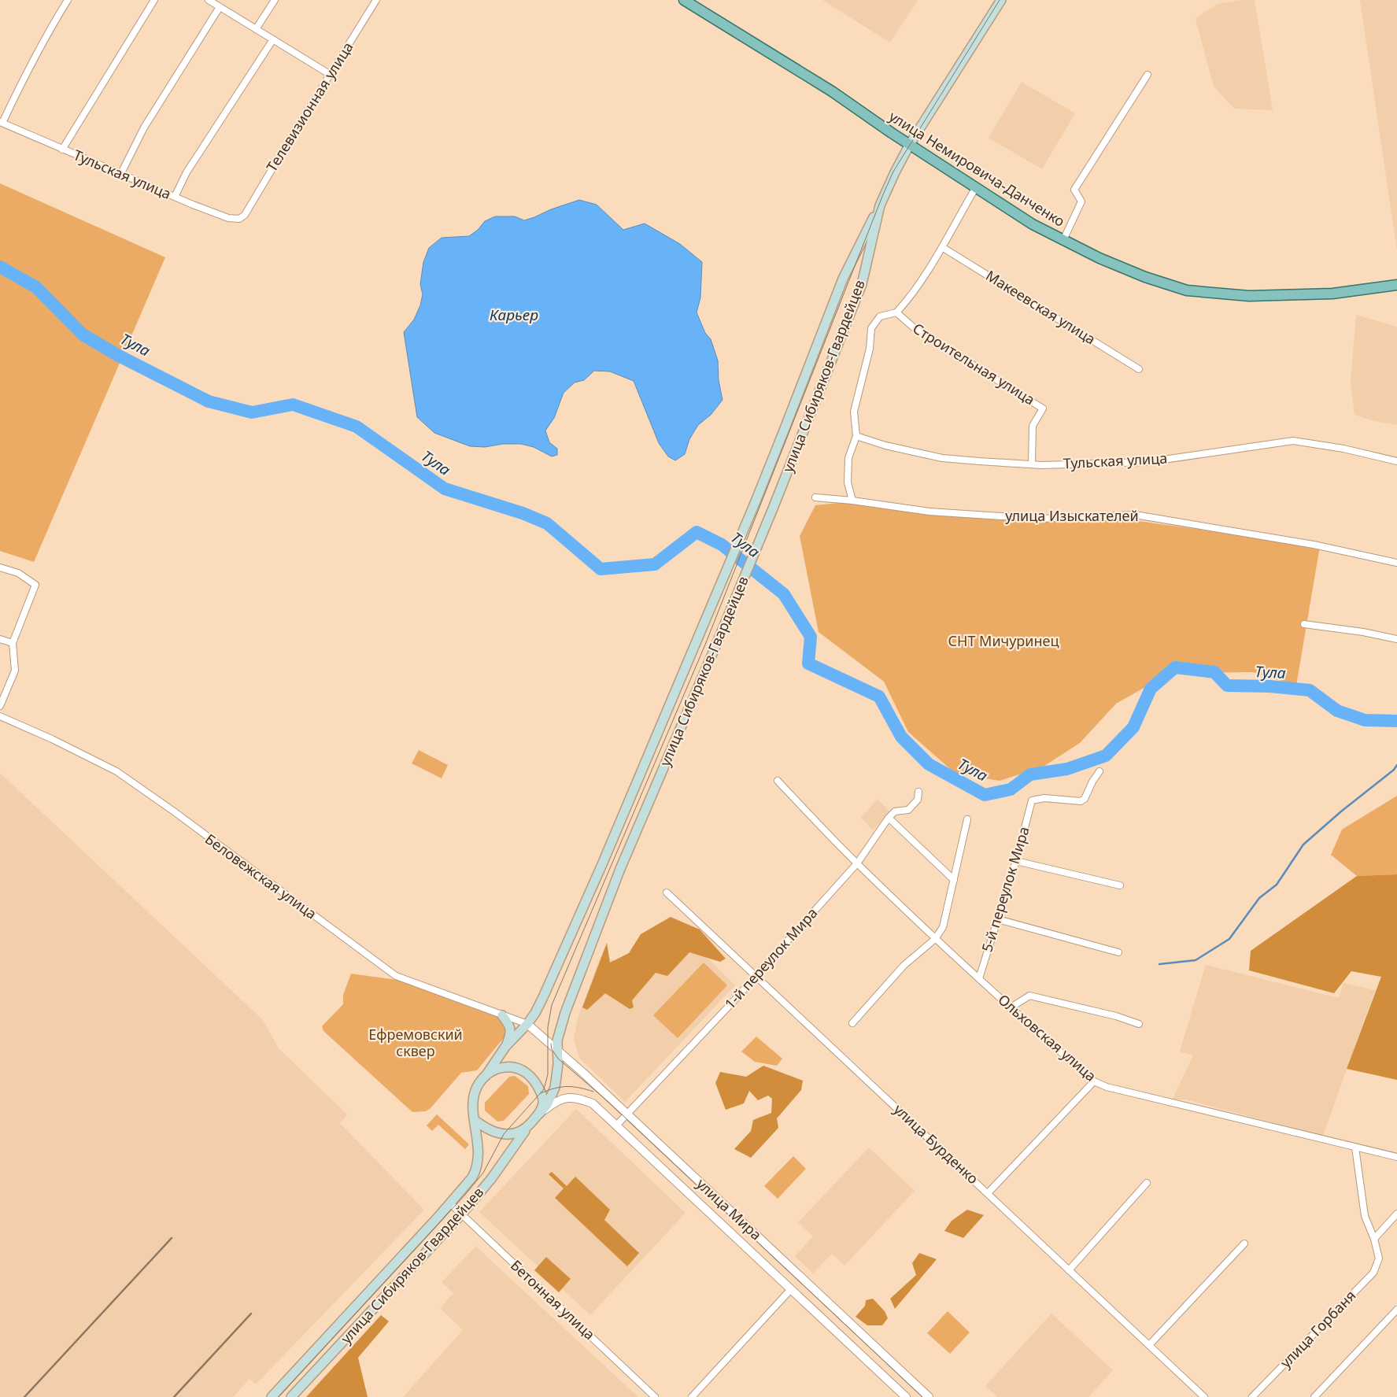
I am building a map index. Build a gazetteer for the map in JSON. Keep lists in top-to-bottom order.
{
  "streets": {
    "main road": ["улица Немировича-Данченко", "улица Сибиряков-Гвардейцев"],
    "street": [
      "Телевизионная улица",
      "Тульская улица",
      "Макеевская улица",
      "Строительная улица",
      "улица Изыскателей",
      "Беловежская улица",
      "5-й переулок Мира",
      "1-й переулок Мира",
      "Ольховская улица",
      "улица Бурденко",
      "улица Мира",
      "Бетонная улица",
      "улица Горбаня"
    ]
  },
  "crossings": [
    ["Телевизионная улица", "Тульская улица"],
    ["улица Немировича-Данченко", "улица Сибиряков-Гвардейцев"],
    ["Тульская улица", "Строительная улица"],
    ["улица Сибиряков-Гвардейцев", "Беловежская улица"],
    ["улица Сибиряков-Гвардейцев", "улица Мира"],
    ["улица Сибиряков-Гвардейцев", "Бетонная улица"],
    ["Беловежская улица", "улица Мира"],
    ["5-й переулок Мира", "Ольховская улица"],
    ["1-й переулок Мира", "Ольховская улица"],
    ["1-й переулок Мира", "улица Бурденко"],
    ["1-й переулок Мира", "улица Мира"]
  ],
  "water": ["Карьер", "Тула"],
  "parks": ["СНТ Мичуринец", "Ефремовский сквер"]
}
